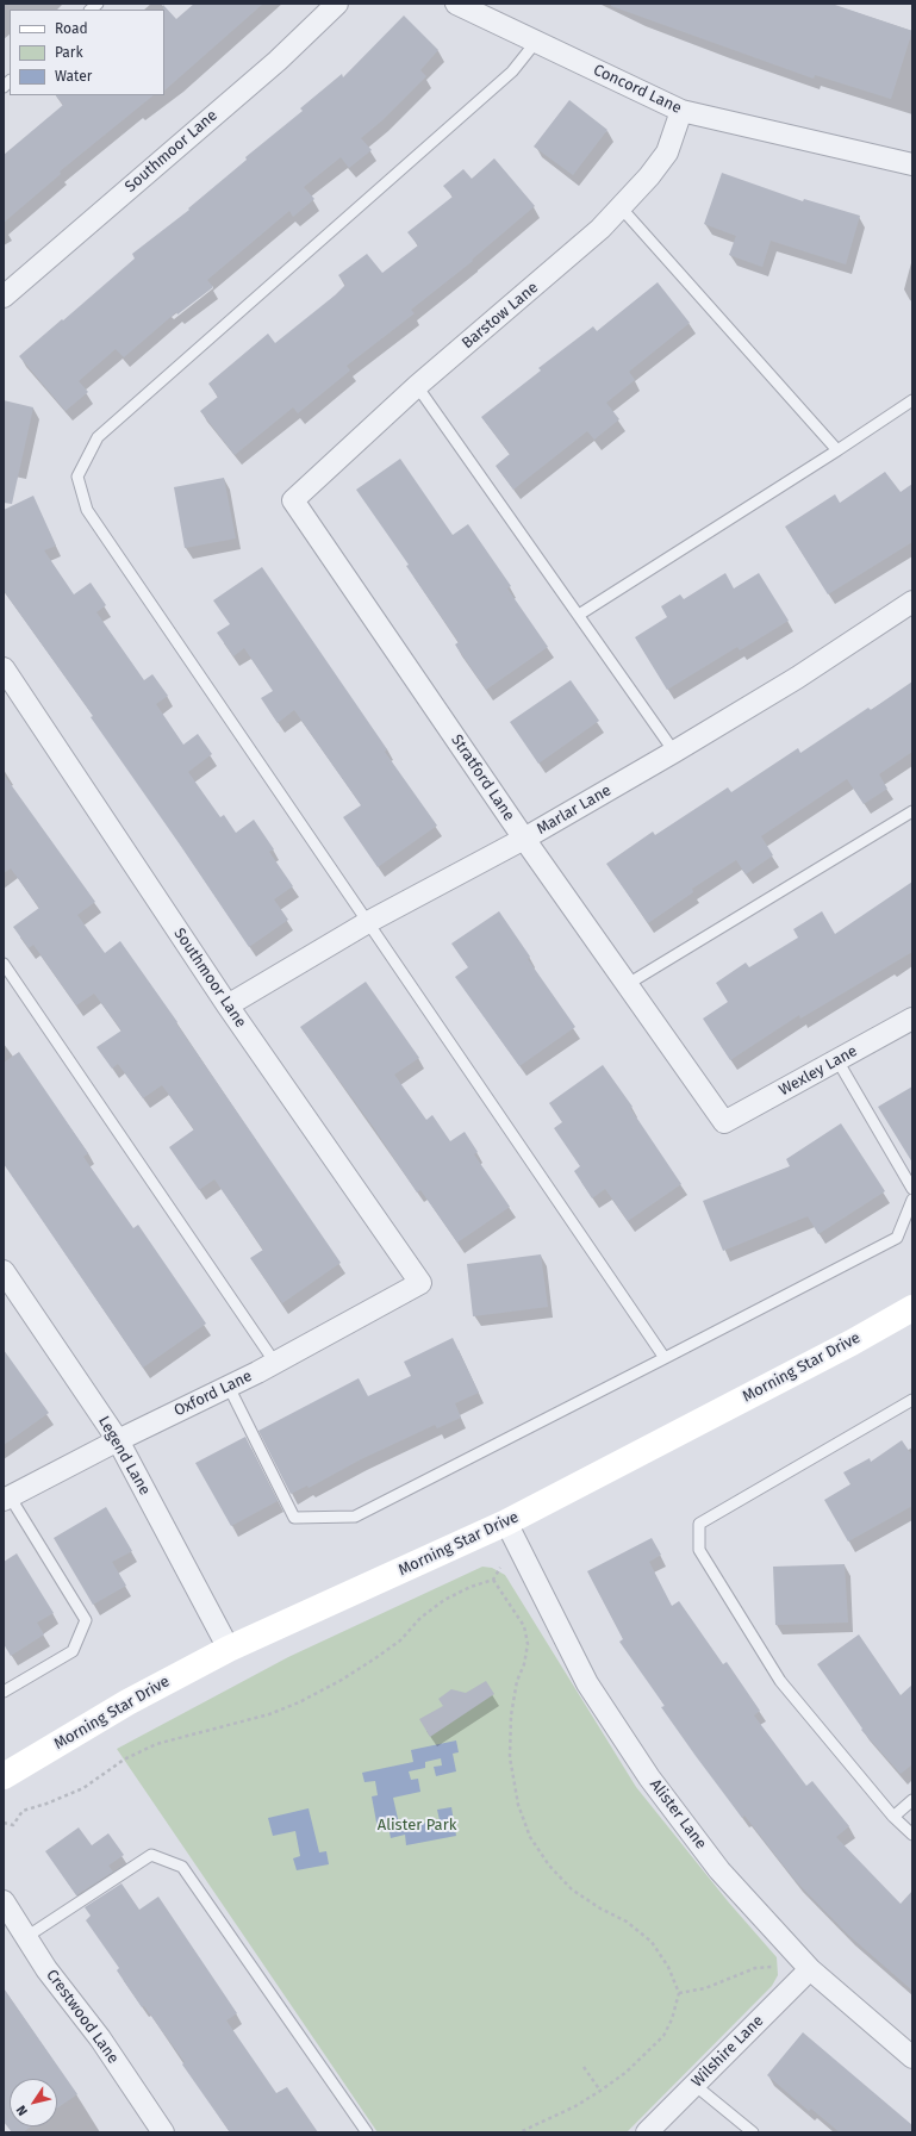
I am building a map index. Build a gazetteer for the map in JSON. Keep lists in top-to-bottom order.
{
  "streets": {
    "street": [
      "Concord Lane",
      "Southmoor Lane",
      "Barstow Lane",
      "Stratford Lane",
      "Marlar Lane",
      "Wexley Lane",
      "Morning Star Drive",
      "Oxford Lane",
      "Legend Lane",
      "Alister Lane",
      "Crestwood Lane",
      "Wilshire Lane"
    ]
  },
  "crossings": [
    ["Concord Lane", "Barstow Lane"],
    ["Southmoor Lane", "Marlar Lane"],
    ["Southmoor Lane", "Oxford Lane"],
    ["Barstow Lane", "Stratford Lane"],
    ["Stratford Lane", "Marlar Lane"],
    ["Stratford Lane", "Wexley Lane"],
    ["Morning Star Drive", "Legend Lane"],
    ["Morning Star Drive", "Alister Lane"],
    ["Oxford Lane", "Legend Lane"],
    ["Alister Lane", "Wilshire Lane"]
  ],
  "parks": ["Alister Park"],
  "legend": ["Road", "Park", "Water"],
  "north": "bottom left"
}
